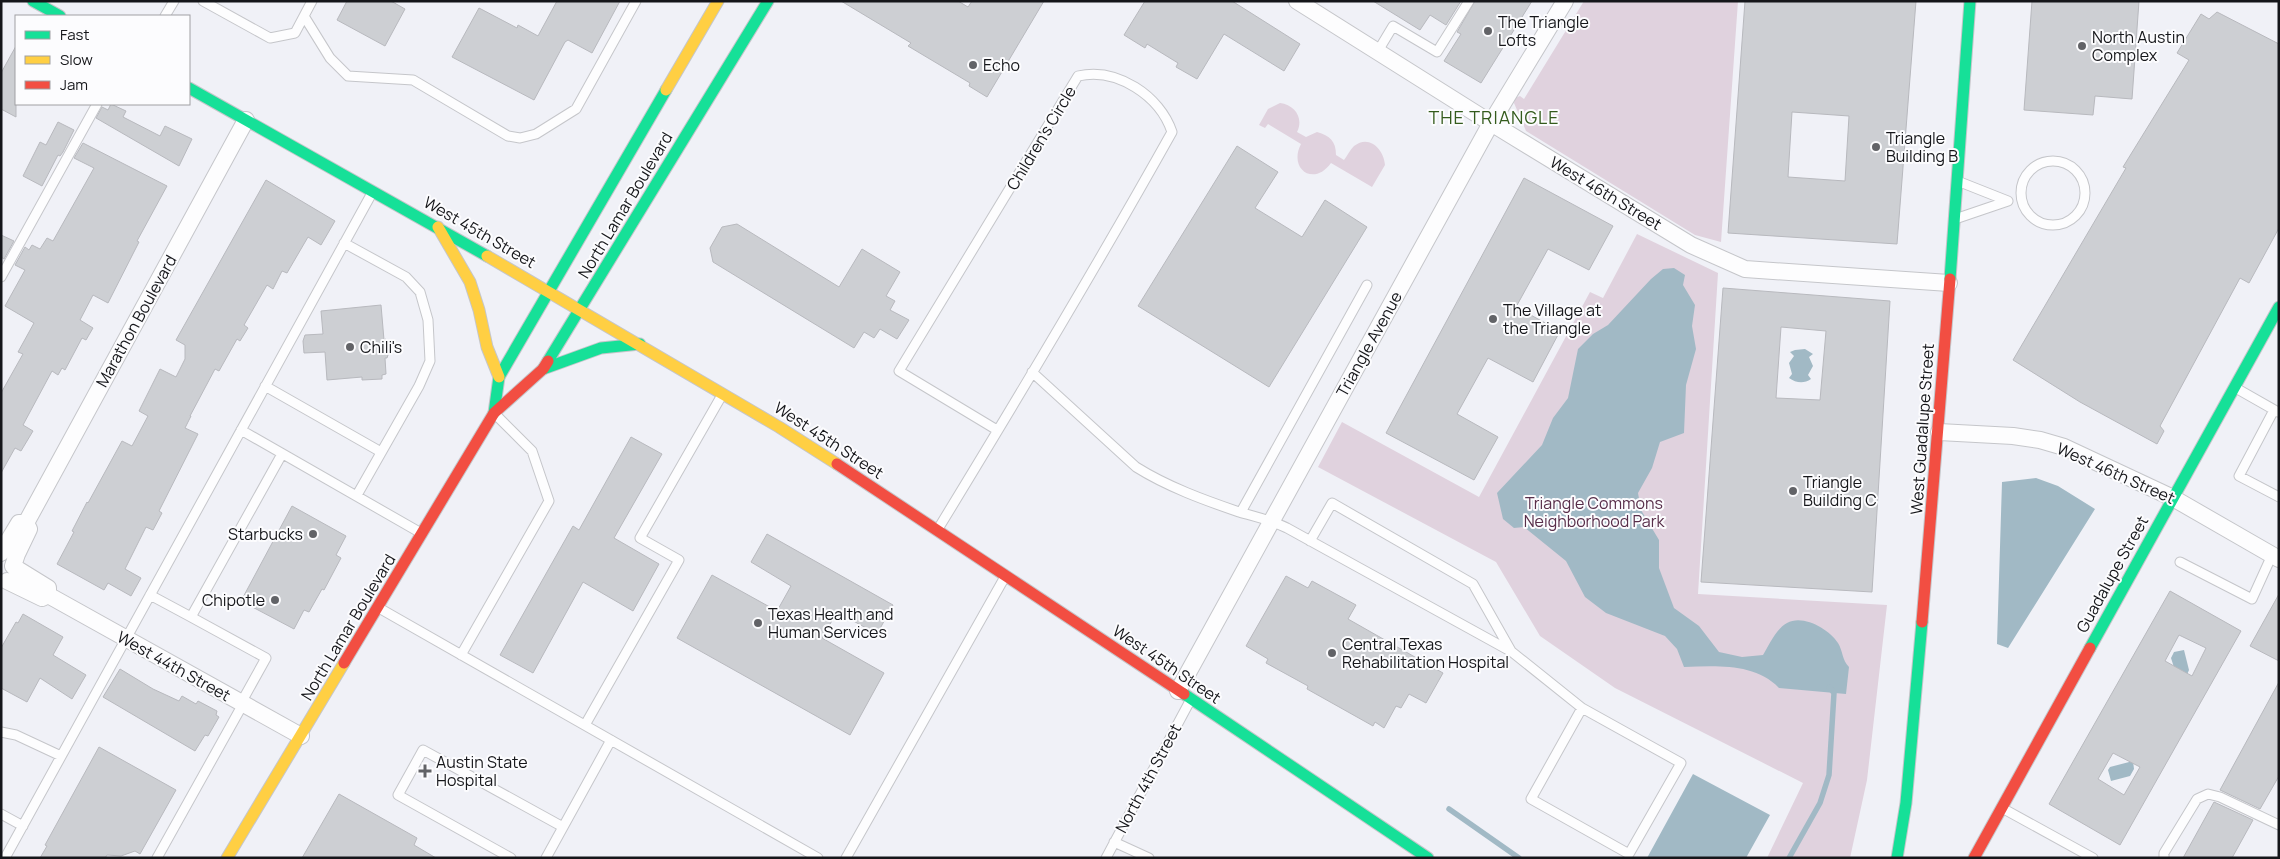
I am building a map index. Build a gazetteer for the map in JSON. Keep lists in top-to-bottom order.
{
  "streets": {
    "main road": [
      "North Lamar Boulevard",
      "West 45th Street",
      "West Guadalupe Street",
      "Guadalupe Street"
    ],
    "street": [
      "West 46th Street",
      "Marathon Boulevard",
      "Triangle Avenue",
      "West 44th Street"
    ],
    "lane": ["Children's Circle", "North 4th Street"]
  },
  "crossings": [
    ["Children's Circle", "West 45th Street"],
    ["West 46th Street", "Triangle Avenue"],
    ["West 46th Street", "West Guadalupe Street"],
    ["West 46th Street", "Guadalupe Street"],
    ["North Lamar Boulevard", "West 45th Street"],
    ["North Lamar Boulevard", "West 44th Street"],
    ["West 45th Street", "Marathon Boulevard"],
    ["West 45th Street", "Triangle Avenue"],
    ["West 45th Street", "North 4th Street"],
    ["Marathon Boulevard", "West 44th Street"],
    ["Triangle Avenue", "North 4th Street"]
  ],
  "districts": ["THE TRIANGLE"],
  "parks": ["Triangle Commons Neighborhood Park"],
  "places": {
    "other": [
      "The Triangle Lofts",
      "North Austin Complex",
      "Echo",
      "Triangle Building B",
      "The Village at the Triangle",
      "Chili's",
      "Triangle Building C",
      "Starbucks",
      "Chipotle",
      "Texas Health and Human Services",
      "Central Texas Rehabilitation Hospital"
    ],
    "health": ["Austin State Hospital"]
  },
  "legend": ["Fast", "Slow", "Jam"]
}
